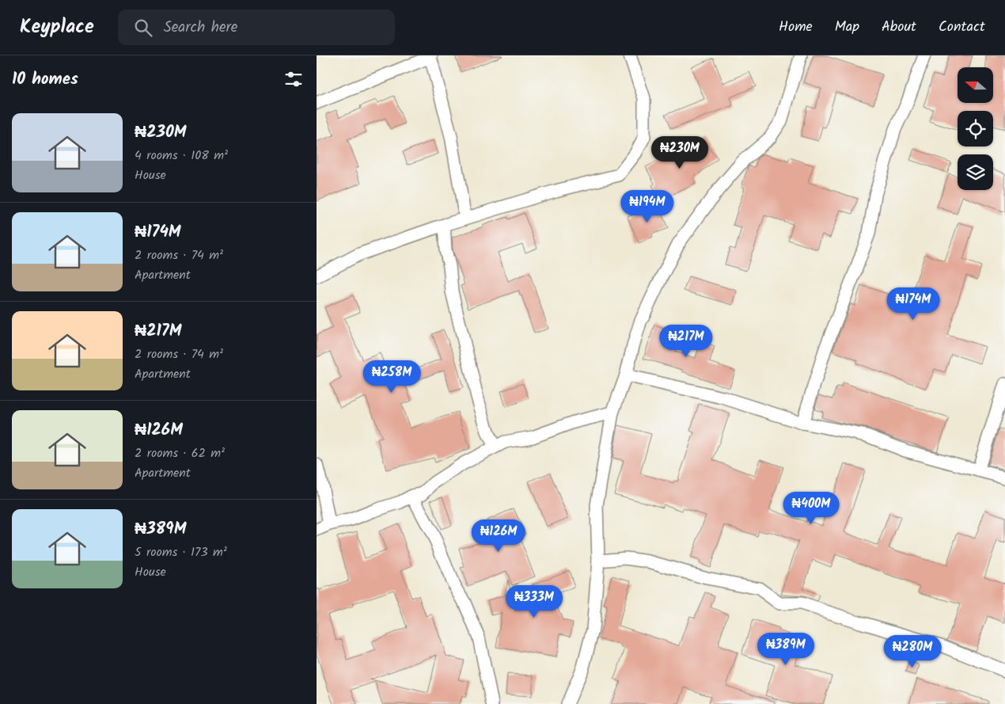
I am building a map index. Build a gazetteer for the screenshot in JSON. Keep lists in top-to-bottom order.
{
  "north": "left",
  "page": {
    "header": "Keyplace",
    "search": "Search here",
    "nav": [
      "Home",
      "Map",
      "About",
      "Contact"
    ],
    "heading": "10 homes",
    "list": [
      {
        "name": "₦230M",
        "note": "4 rooms · 108 m² · House"
      },
      {
        "name": "₦174M",
        "note": "2 rooms · 74 m² · Apartment"
      },
      {
        "name": "₦217M",
        "note": "2 rooms · 74 m² · Apartment"
      },
      {
        "name": "₦126M",
        "note": "2 rooms · 62 m² · Apartment"
      },
      {
        "name": "₦389M",
        "note": "5 rooms · 173 m² · House"
      }
    ],
    "price": [
      "₦230M",
      "₦194M",
      "₦174M",
      "₦217M",
      "₦258M",
      "₦400M",
      "₦126M",
      "₦333M",
      "₦389M",
      "₦280M"
    ]
  }
}
